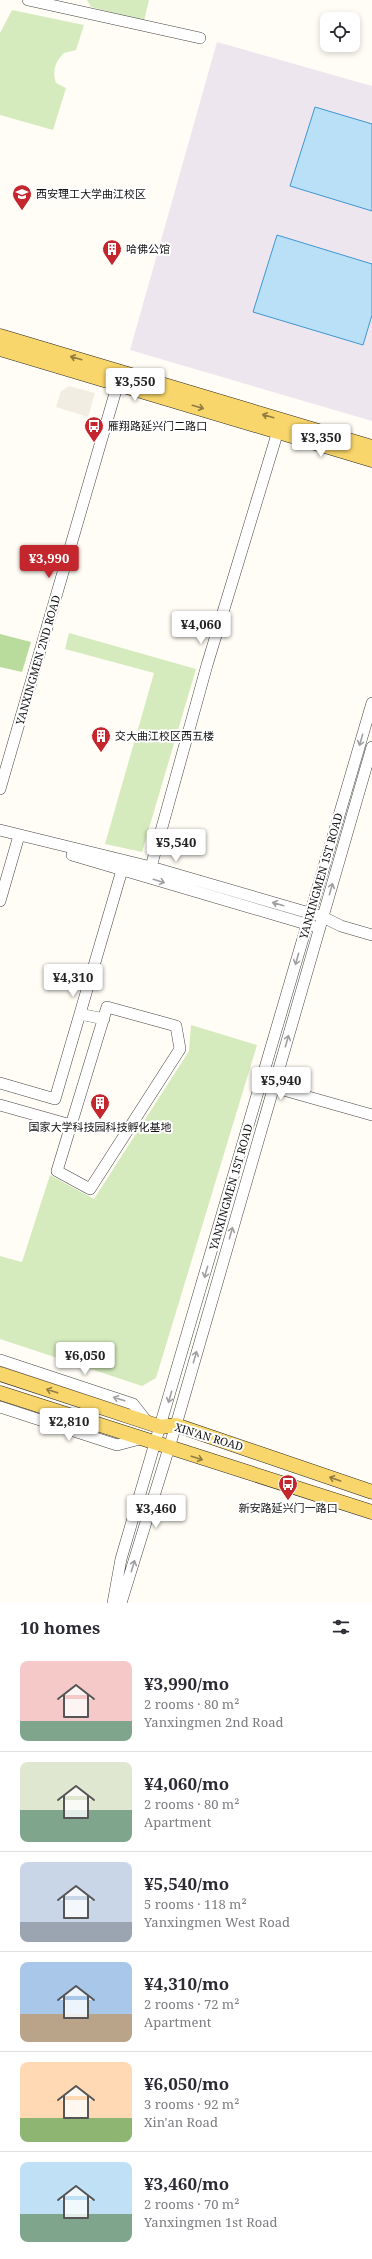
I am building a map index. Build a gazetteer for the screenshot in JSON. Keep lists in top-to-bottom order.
{
  "streets": {
    "main road": ["XIN'AN ROAD"],
    "street": ["YANXINGMEN 2ND ROAD", "YANXINGMEN 1ST ROAD"]
  },
  "crossings": [
    ["YANXINGMEN 1ST ROAD", "XIN'AN ROAD"]
  ],
  "places": {
    "school or university": ["西安理工大学曲江校区"],
    "building": ["哈佛公馆", "交大曲江校区西五楼", "国家大学科技园科技孵化基地"],
    "bus stop": ["雁翔路延兴门二路口", "新安路延兴门一路口"]
  },
  "page": {
    "price": [
      "¥3,550",
      "¥3,350",
      "¥3,990",
      "¥4,060",
      "¥5,540",
      "¥4,310",
      "¥5,940",
      "¥6,050",
      "¥2,810",
      "¥3,460"
    ],
    "heading": "10 homes",
    "list": [
      {
        "name": "¥3,990/mo",
        "note": "2 rooms · 80 m² · Yanxingmen 2nd Road"
      },
      {
        "name": "¥4,060/mo",
        "note": "2 rooms · 80 m² · Apartment"
      },
      {
        "name": "¥5,540/mo",
        "note": "5 rooms · 118 m² · Yanxingmen West Road"
      },
      {
        "name": "¥4,310/mo",
        "note": "2 rooms · 72 m² · Apartment"
      },
      {
        "name": "¥6,050/mo",
        "note": "3 rooms · 92 m² · Xin'an Road"
      },
      {
        "name": "¥3,460/mo",
        "note": "2 rooms · 70 m² · Yanxingmen 1st Road"
      }
    ]
  }
}
